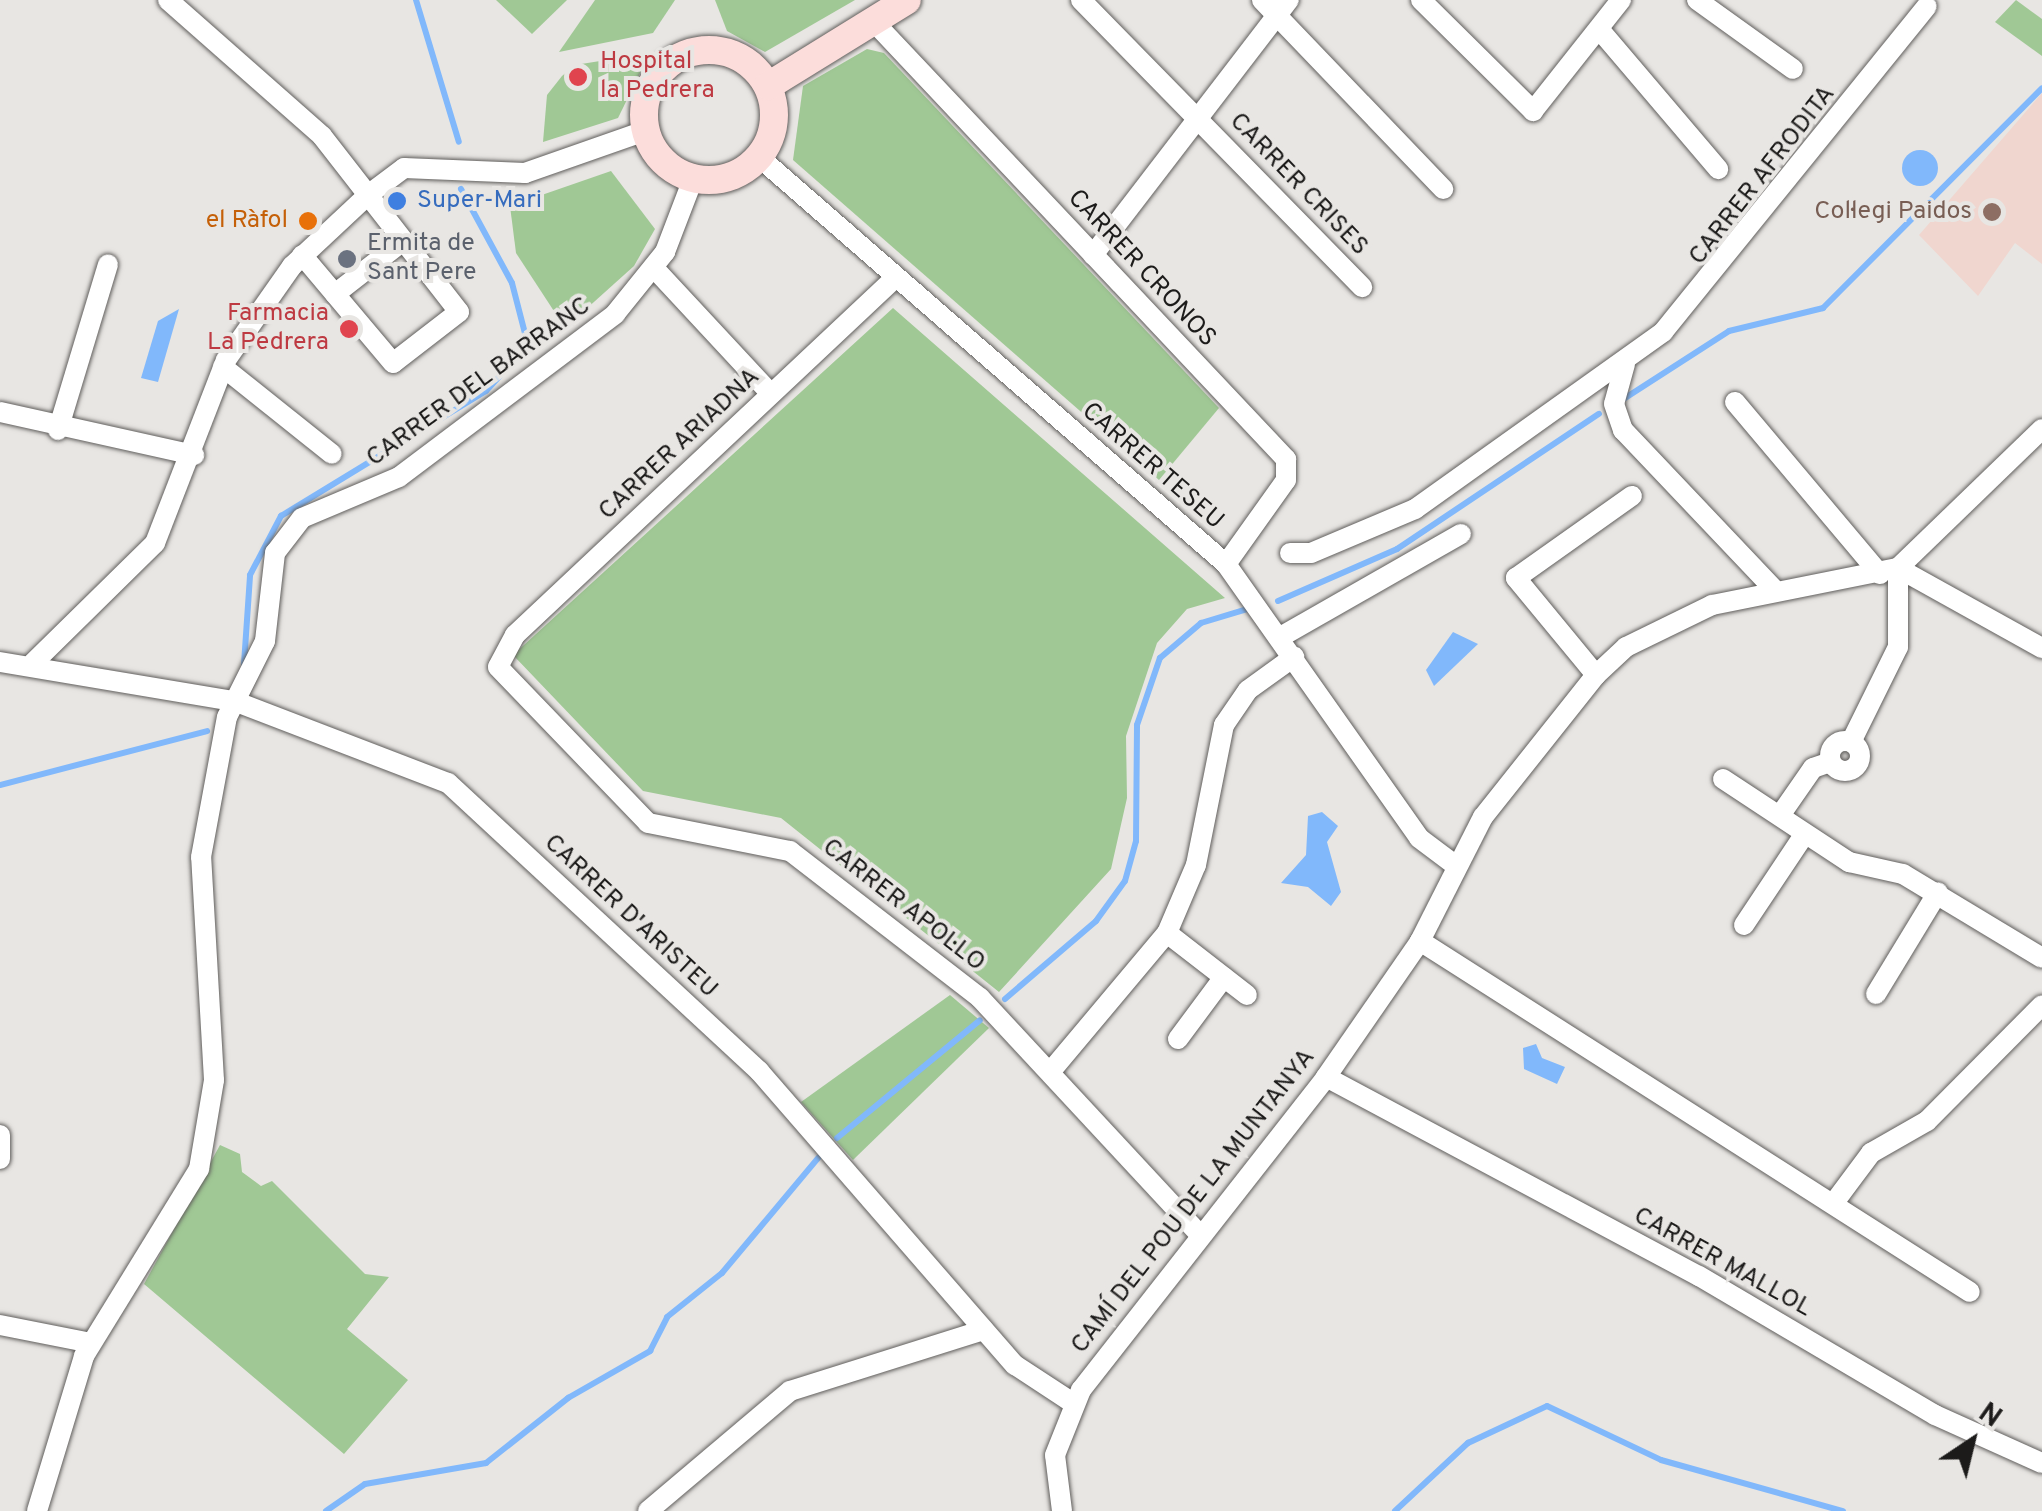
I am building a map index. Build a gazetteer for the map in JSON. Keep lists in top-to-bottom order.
{
  "streets": {
    "street": [
      "CARRER AFRODITA",
      "CARRER CRISES",
      "CARRER CRONOS",
      "CARRER DEL BARRANC",
      "CARRER ARIADNA",
      "CARRER TESEU",
      "CARRER APOL·LO",
      "CARRER D'ARISTEU",
      "CAMÍ DEL POU DE LA MUNTANYA",
      "CARRER MALLOL"
    ]
  },
  "crossings": [
    ["CARRER CRISES", "CARRER CRONOS"],
    ["CARRER CRONOS", "CARRER TESEU"],
    ["CARRER DEL BARRANC", "CARRER TESEU"],
    ["CARRER DEL BARRANC", "CARRER D'ARISTEU"],
    ["CARRER ARIADNA", "CARRER TESEU"],
    ["CARRER ARIADNA", "CARRER APOL·LO"],
    ["CARRER TESEU", "CAMÍ DEL POU DE LA MUNTANYA"],
    ["CARRER APOL·LO", "CAMÍ DEL POU DE LA MUNTANYA"],
    ["CARRER D'ARISTEU", "CAMÍ DEL POU DE LA MUNTANYA"],
    ["CAMÍ DEL POU DE LA MUNTANYA", "CARRER MALLOL"]
  ],
  "places": [
    "Hospital la Pedrera",
    "Super-Mari",
    "Col·legi Paidos",
    "el Ràfol",
    "Ermita de Sant Pere",
    "Farmacia La Pedrera"
  ],
  "north": "top right"
}
